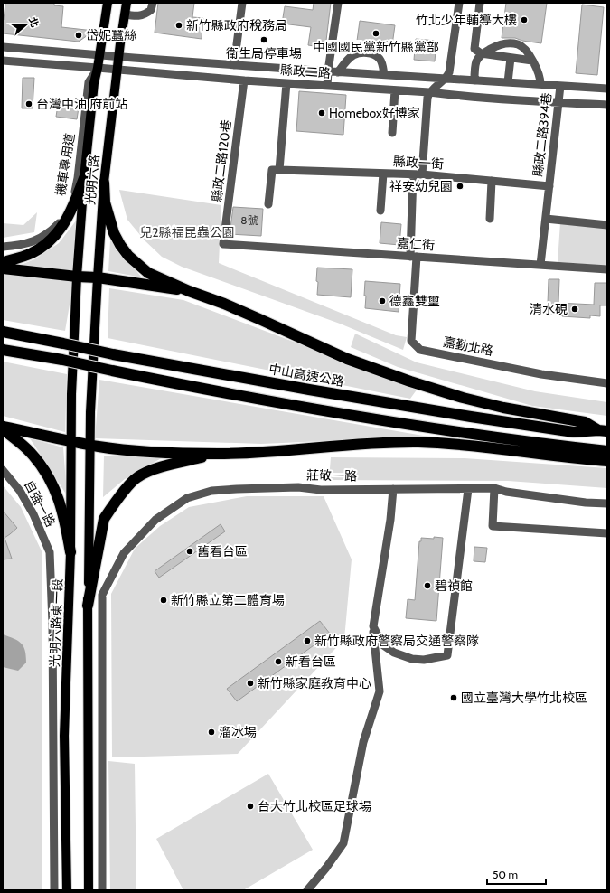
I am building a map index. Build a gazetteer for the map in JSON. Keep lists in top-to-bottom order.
{
  "streets": {
    "highway": ["中山高速公路"],
    "main road": ["光明六路", "光明六路東一段"],
    "street": [
      "縣政二路",
      "縣政二路394巷",
      "縣政二路120巷",
      "縣政一街",
      "機車專用道",
      "嘉仁街",
      "嘉勤北路",
      "莊敬一路",
      "自強一路"
    ]
  },
  "crossings": [
    ["縣政二路", "縣政二路394巷"],
    ["縣政二路", "縣政二路120巷"],
    ["縣政二路", "機車專用道"],
    ["縣政二路", "光明六路"],
    ["縣政二路394巷", "縣政一街"],
    ["縣政二路120巷", "嘉仁街"],
    ["縣政一街", "嘉勤北路"],
    ["機車專用道", "光明六路"],
    ["光明六路", "光明六路東一段"],
    ["嘉仁街", "嘉勤北路"],
    ["自強一路", "光明六路東一段"]
  ],
  "parks": ["兒2縣福昆蟲公園"],
  "places": [
    "竹北少年輔導大樓",
    "新竹縣政府稅務局",
    "中國國民黨新竹縣黨部",
    "岱妮蠶絲",
    "衛生局停車場",
    "台灣中油 府前站",
    "Homebox好博家",
    "祥安幼兒園",
    "德鑫雙璽",
    "清水硯",
    "舊看台區",
    "碧禎館",
    "新竹縣立第二體育場",
    "新竹縣政府警察局交通警察隊",
    "新看台區",
    "新竹縣家庭教育中心",
    "國立臺灣大學竹北校區",
    "溜冰場",
    "台大竹北校區足球場"
  ],
  "house_numbers": ["8號"],
  "scale_bar": "50 m",
  "north": "right"
}
